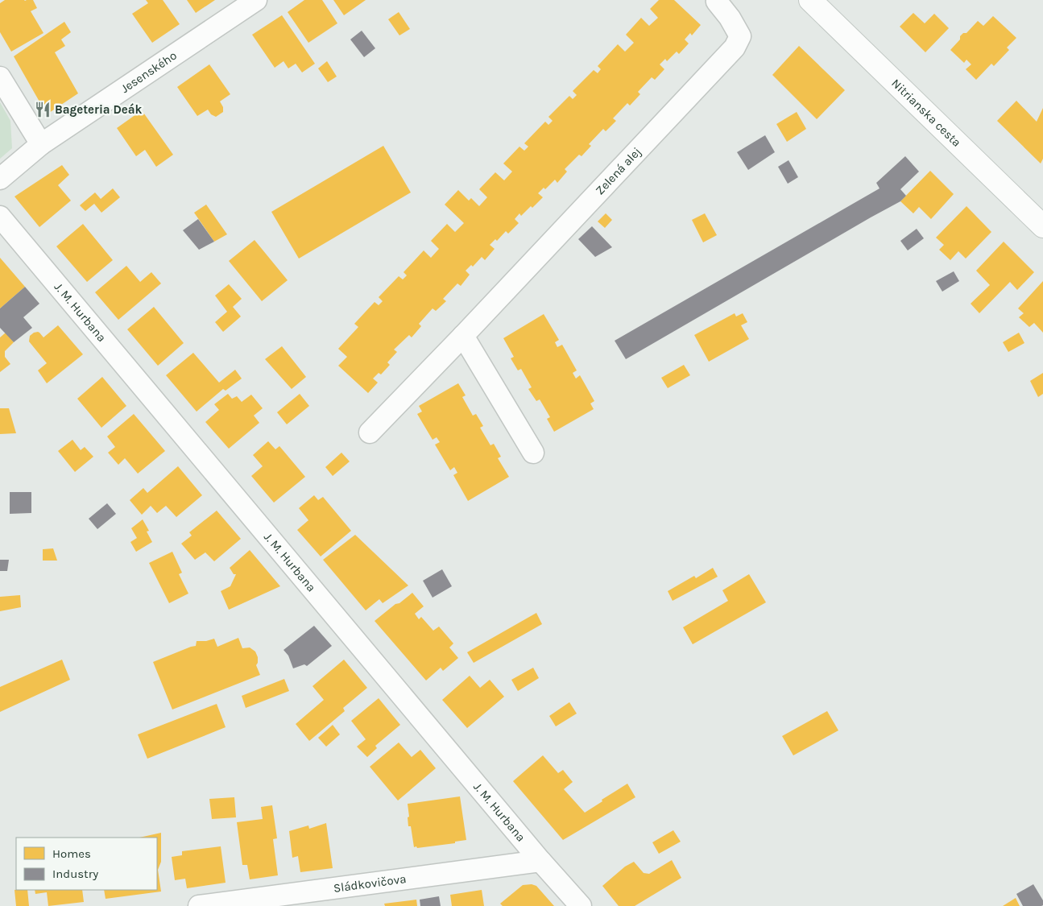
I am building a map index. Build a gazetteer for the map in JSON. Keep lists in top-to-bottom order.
{
  "streets": {
    "main road": ["Nitrianska cesta"],
    "street": [
      "Jesenského",
      "Zelená alej",
      "J. M. Hurbana",
      "Sládkovičova"
    ]
  },
  "crossings": [
    ["J. M. Hurbana", "Sládkovičova"]
  ],
  "places": {
    "restaurant": ["Bageteria Deák"]
  },
  "legend": ["Homes", "Industry"]
}
